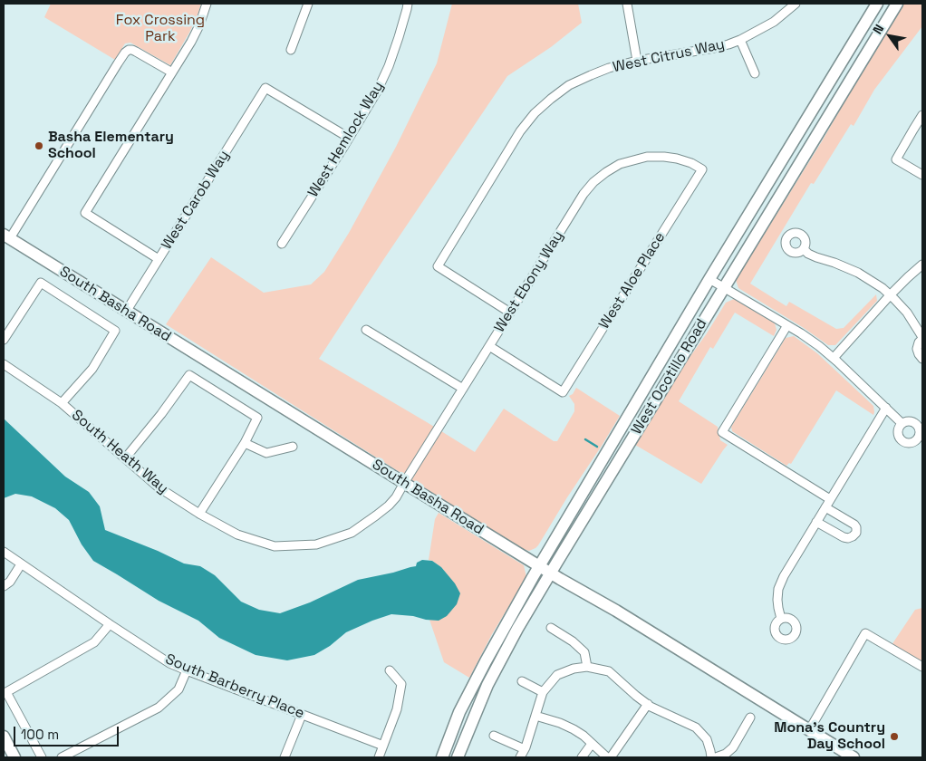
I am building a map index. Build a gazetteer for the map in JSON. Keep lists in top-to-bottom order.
{
  "streets": {
    "main road": ["South Basha Road", "West Ocotillo Road"],
    "street": [
      "West Citrus Way",
      "West Hemlock Way",
      "West Carob Way",
      "West Aloe Place",
      "West Ebony Way",
      "South Heath Way",
      "South Barberry Place"
    ]
  },
  "crossings": [
    ["West Citrus Way", "West Ebony Way"],
    ["West Hemlock Way", "West Carob Way"],
    ["West Carob Way", "South Basha Road"],
    ["West Aloe Place", "West Ebony Way"],
    ["West Ebony Way", "South Basha Road"],
    ["West Ebony Way", "South Heath Way"],
    ["South Basha Road", "West Ocotillo Road"],
    ["South Basha Road", "South Heath Way"]
  ],
  "parks": ["Fox Crossing Park"],
  "places": ["Basha Elementary School", "Mona's Country Day School"],
  "scale_bar": "100 m",
  "north": "top left"
}
